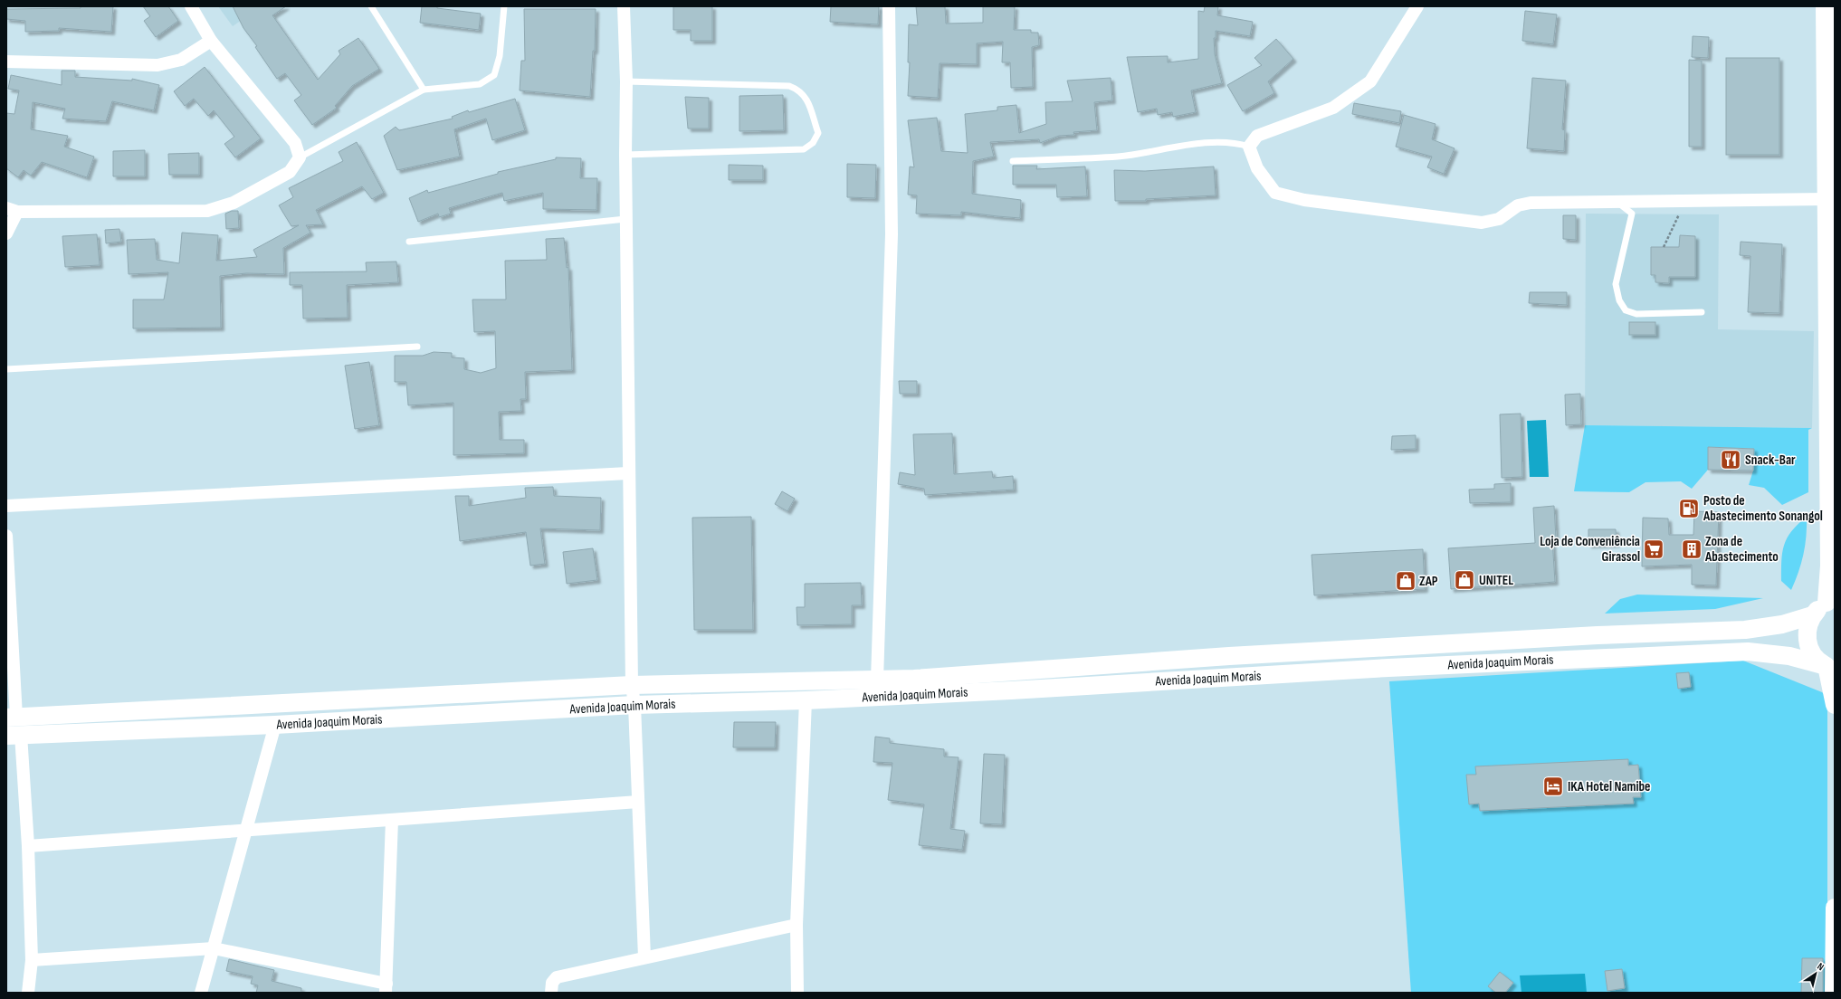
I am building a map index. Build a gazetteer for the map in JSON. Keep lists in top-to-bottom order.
{
  "streets": {
    "street": ["Avenida Joaquim Morais"]
  },
  "places": {
    "restaurant": ["Snack-Bar"],
    "fuel station": ["Posto de Abastecimento Sonangol"],
    "supermarket": ["Loja de Conveniência Girassol"],
    "building": ["Zona de Abastecimento"],
    "shop": ["UNITEL", "ZAP"],
    "hotel": ["IKA Hotel Namibe"]
  },
  "north": "top right"
}
